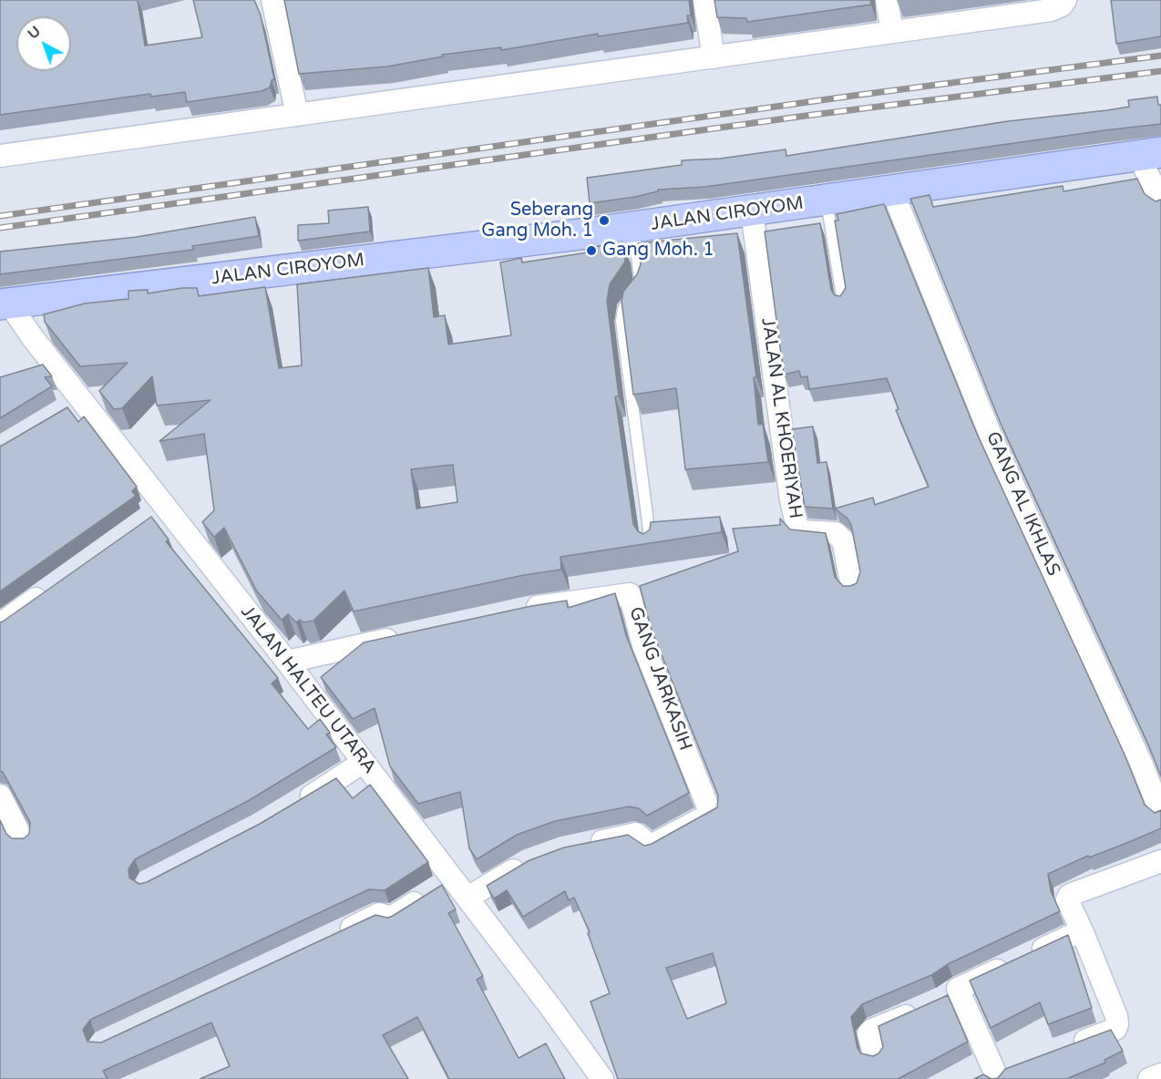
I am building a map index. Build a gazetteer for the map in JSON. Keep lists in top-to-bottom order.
{
  "streets": {
    "main road": ["JALAN CIROYOM"],
    "street": [
      "JALAN AL KHOERIYAH",
      "GANG AL IKHLAS",
      "GANG JARKASIH",
      "JALAN HALTEU UTARA"
    ]
  },
  "crossings": [
    ["JALAN CIROYOM", "JALAN AL KHOERIYAH"],
    ["JALAN CIROYOM", "GANG AL IKHLAS"],
    ["JALAN CIROYOM", "JALAN HALTEU UTARA"]
  ],
  "places": ["Seberang Gang Moh. 1", "Gang Moh. 1"],
  "north": "top left"
}
